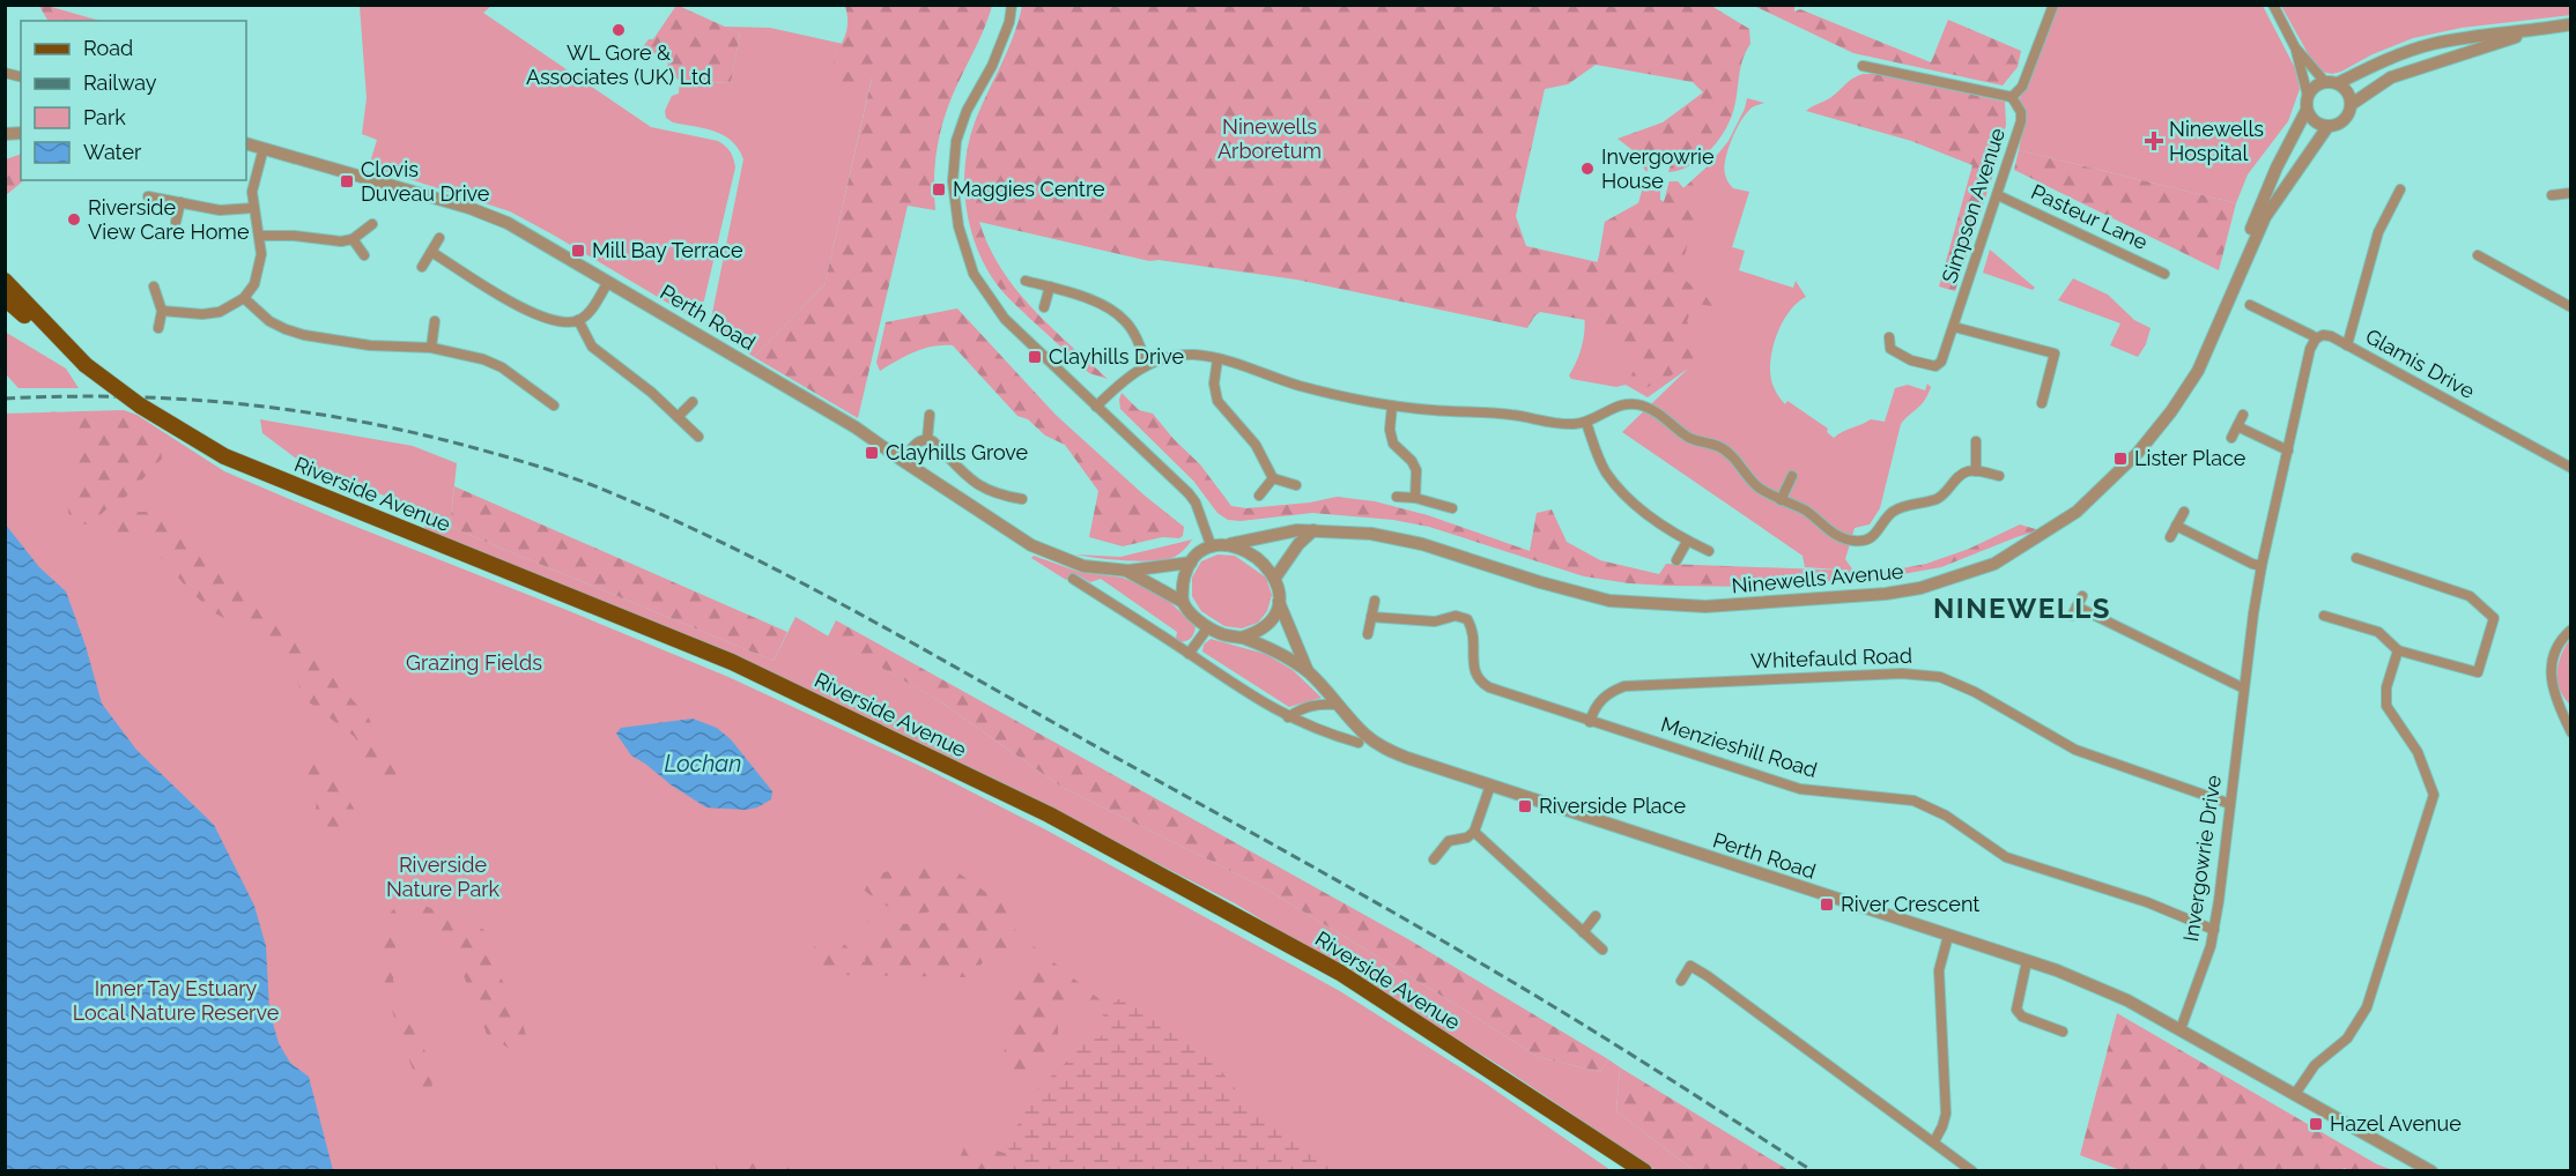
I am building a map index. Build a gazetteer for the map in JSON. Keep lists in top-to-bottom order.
{
  "streets": {
    "main road": ["Riverside Avenue"],
    "street": [
      "Simpson Avenue",
      "Pasteur Lane",
      "Perth Road",
      "Glamis Drive",
      "Ninewells Avenue",
      "Whitefauld Road",
      "Menzieshill Road",
      "Invergowrie Drive"
    ]
  },
  "crossings": [
    ["Simpson Avenue", "Pasteur Lane"],
    ["Perth Road", "Ninewells Avenue"],
    ["Perth Road", "Invergowrie Drive"],
    ["Glamis Drive", "Invergowrie Drive"],
    ["Whitefauld Road", "Menzieshill Road"],
    ["Whitefauld Road", "Invergowrie Drive"],
    ["Menzieshill Road", "Invergowrie Drive"]
  ],
  "districts": ["NINEWELLS"],
  "water": ["Lochan"],
  "parks": [
    "Ninewells Arboretum",
    "Grazing Fields",
    "Riverside Nature Park",
    "Inner Tay Estuary Local Nature Reserve"
  ],
  "places": {
    "other": ["WL Gore & Associates (UK) Ltd", "Invergowrie House", "Riverside View Care Home"],
    "health": ["Ninewells Hospital"],
    "transit": [
      "Clovis Duveau Drive",
      "Maggies Centre",
      "Mill Bay Terrace",
      "Clayhills Drive",
      "Clayhills Grove",
      "Lister Place",
      "Riverside Place",
      "River Crescent",
      "Hazel Avenue"
    ]
  },
  "legend": [
    "Road",
    "Railway",
    "Park",
    "Water"
  ]
}
